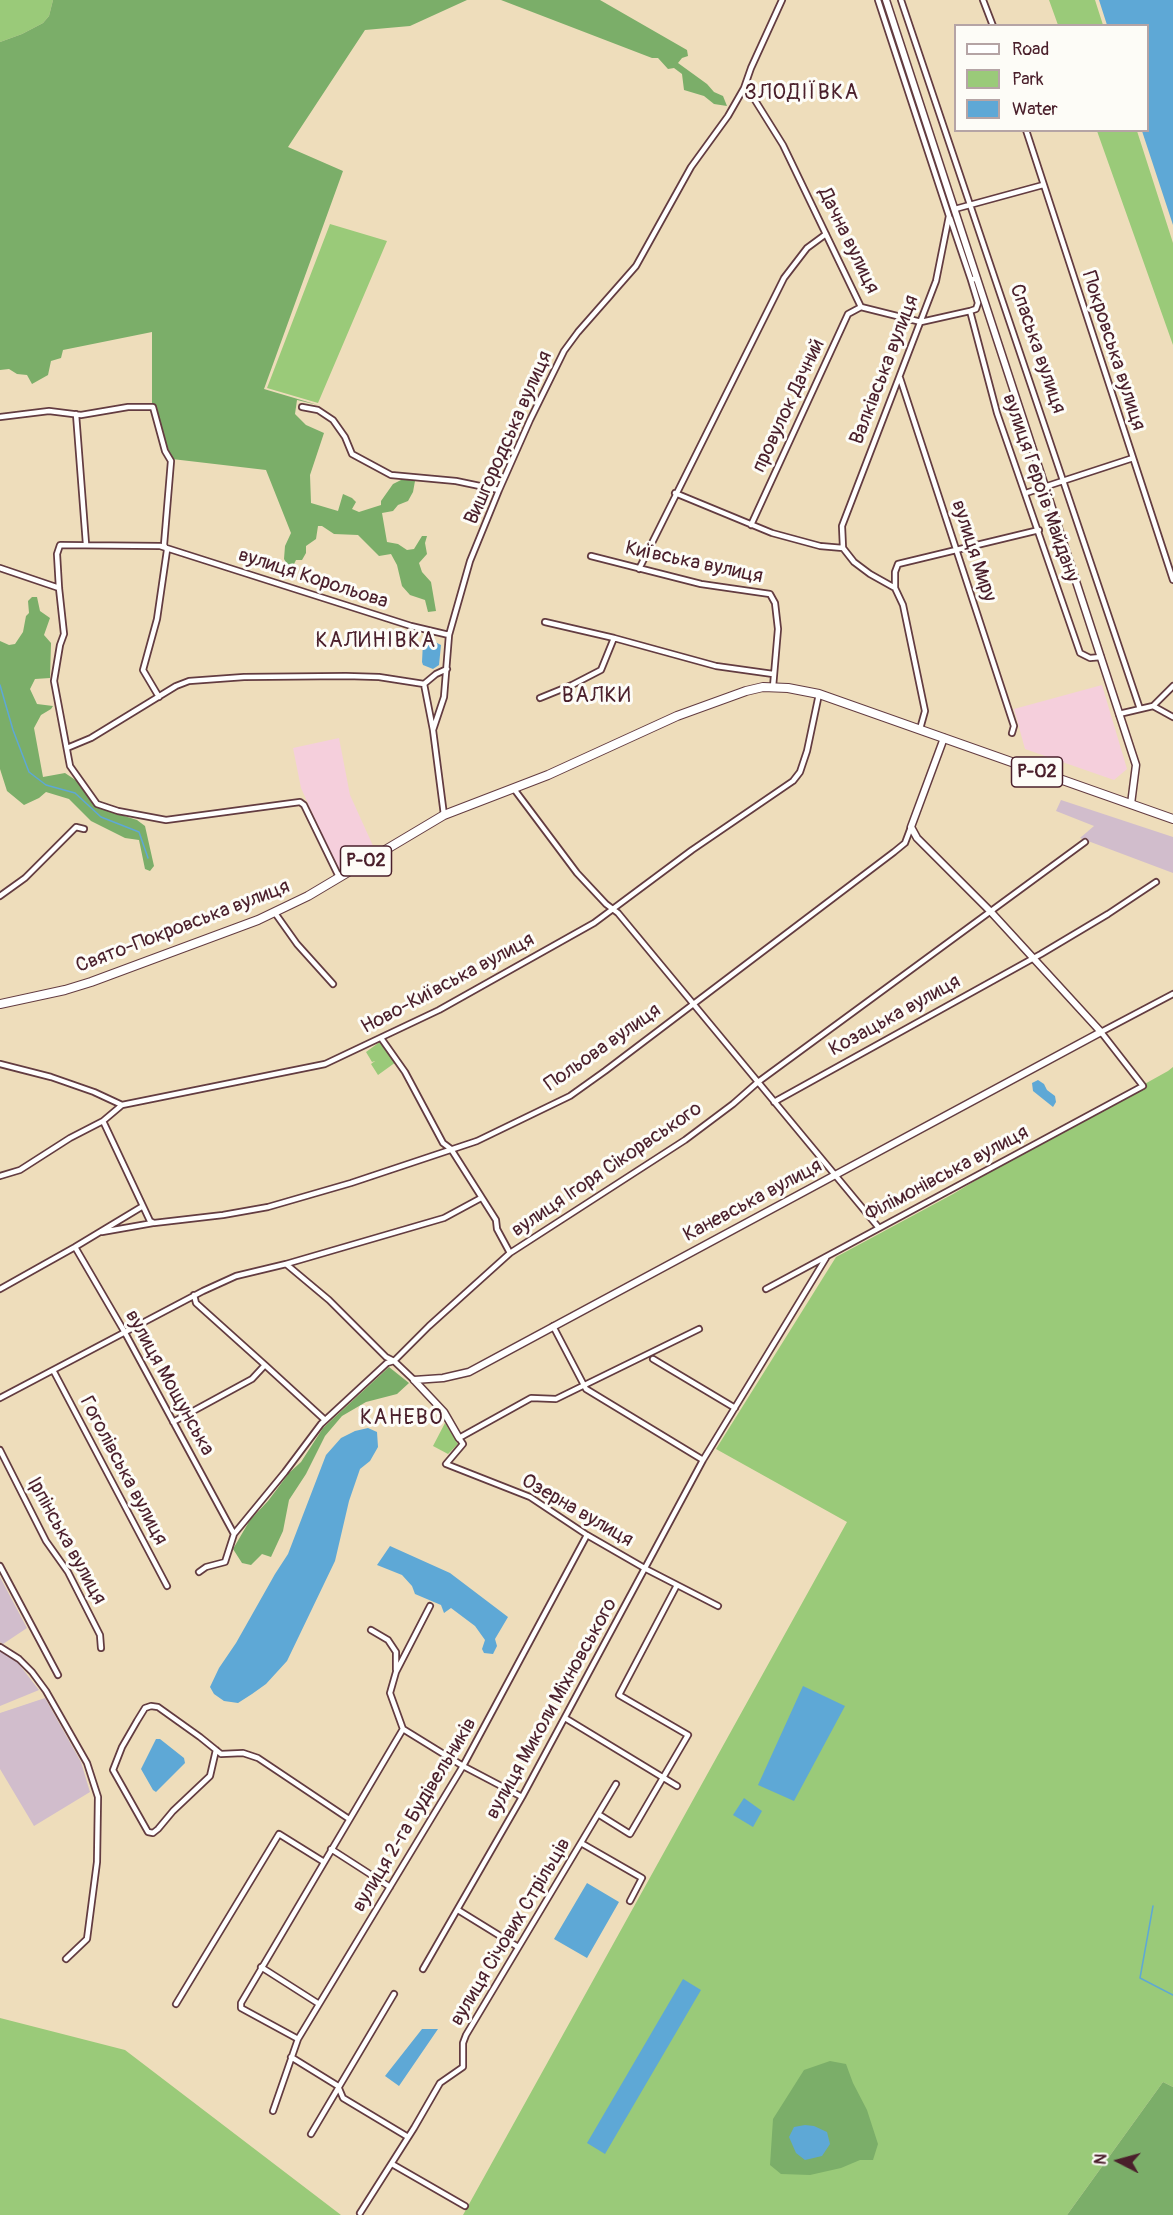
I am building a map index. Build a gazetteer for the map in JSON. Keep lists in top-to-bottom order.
{
  "streets": {
    "main road": ["Р-02", "Свято-Покровська вулиця"],
    "street": [
      "Дачна вулиця",
      "Спаська вулиця",
      "Покровська вулиця",
      "Валківська вулиця",
      "провулок Дачний",
      "Вишгородська вулиця",
      "вулиця Героїв Майдану",
      "вулиця Миру",
      "Київська вулиця",
      "вулиця Корольова",
      "Ново-Київська вулиця",
      "Козацька вулиця",
      "Польова вулиця",
      "вулиця Ігоря Сікорвського",
      "Філімонівська вулиця",
      "Каневська вулиця",
      "вулиця Мощунська",
      "Гоголівська вулиця",
      "Озерна вулиця",
      "Ірпінська вулиця",
      "вулиця Миколи Міхновського",
      "вулиця 2-га Будівельників",
      "вулиця Січових Стрільців"
    ]
  },
  "crossings": [
    ["Дачна вулиця", "Валківська вулиця"],
    ["Дачна вулиця", "провулок Дачний"],
    ["Дачна вулиця", "Вишгородська вулиця"],
    ["Дачна вулиця", "вулиця Героїв Майдану"],
    ["Спаська вулиця", "Валківська вулиця"],
    ["Спаська вулиця", "вулиця Героїв Майдану"],
    ["Спаська вулиця", "Свято-Покровська вулиця"],
    ["Валківська вулиця", "вулиця Миру"],
    ["Вишгородська вулиця", "вулиця Корольова"],
    ["Вишгородська вулиця", "Свято-Покровська вулиця"],
    ["Київська вулиця", "Свято-Покровська вулиця"],
    ["Свято-Покровська вулиця", "Ново-Київська вулиця"],
    ["Свято-Покровська вулиця", "Польова вулиця"],
    ["вулиця Ігоря Сікорвського", "вулиця Мощунська"],
    ["Філімонівська вулиця", "Каневська вулиця"],
    ["Філімонівська вулиця", "вулиця Миколи Міхновського"],
    ["Озерна вулиця", "вулиця Миколи Міхновського"],
    ["Озерна вулиця", "вулиця 2-га Будівельників"]
  ],
  "districts": [
    "ЗЛОДІЇВКА",
    "КАЛИНІВКА",
    "ВАЛКИ",
    "КАНЕВО"
  ],
  "legend": ["Road", "Park", "Water"],
  "north": "left"
}
